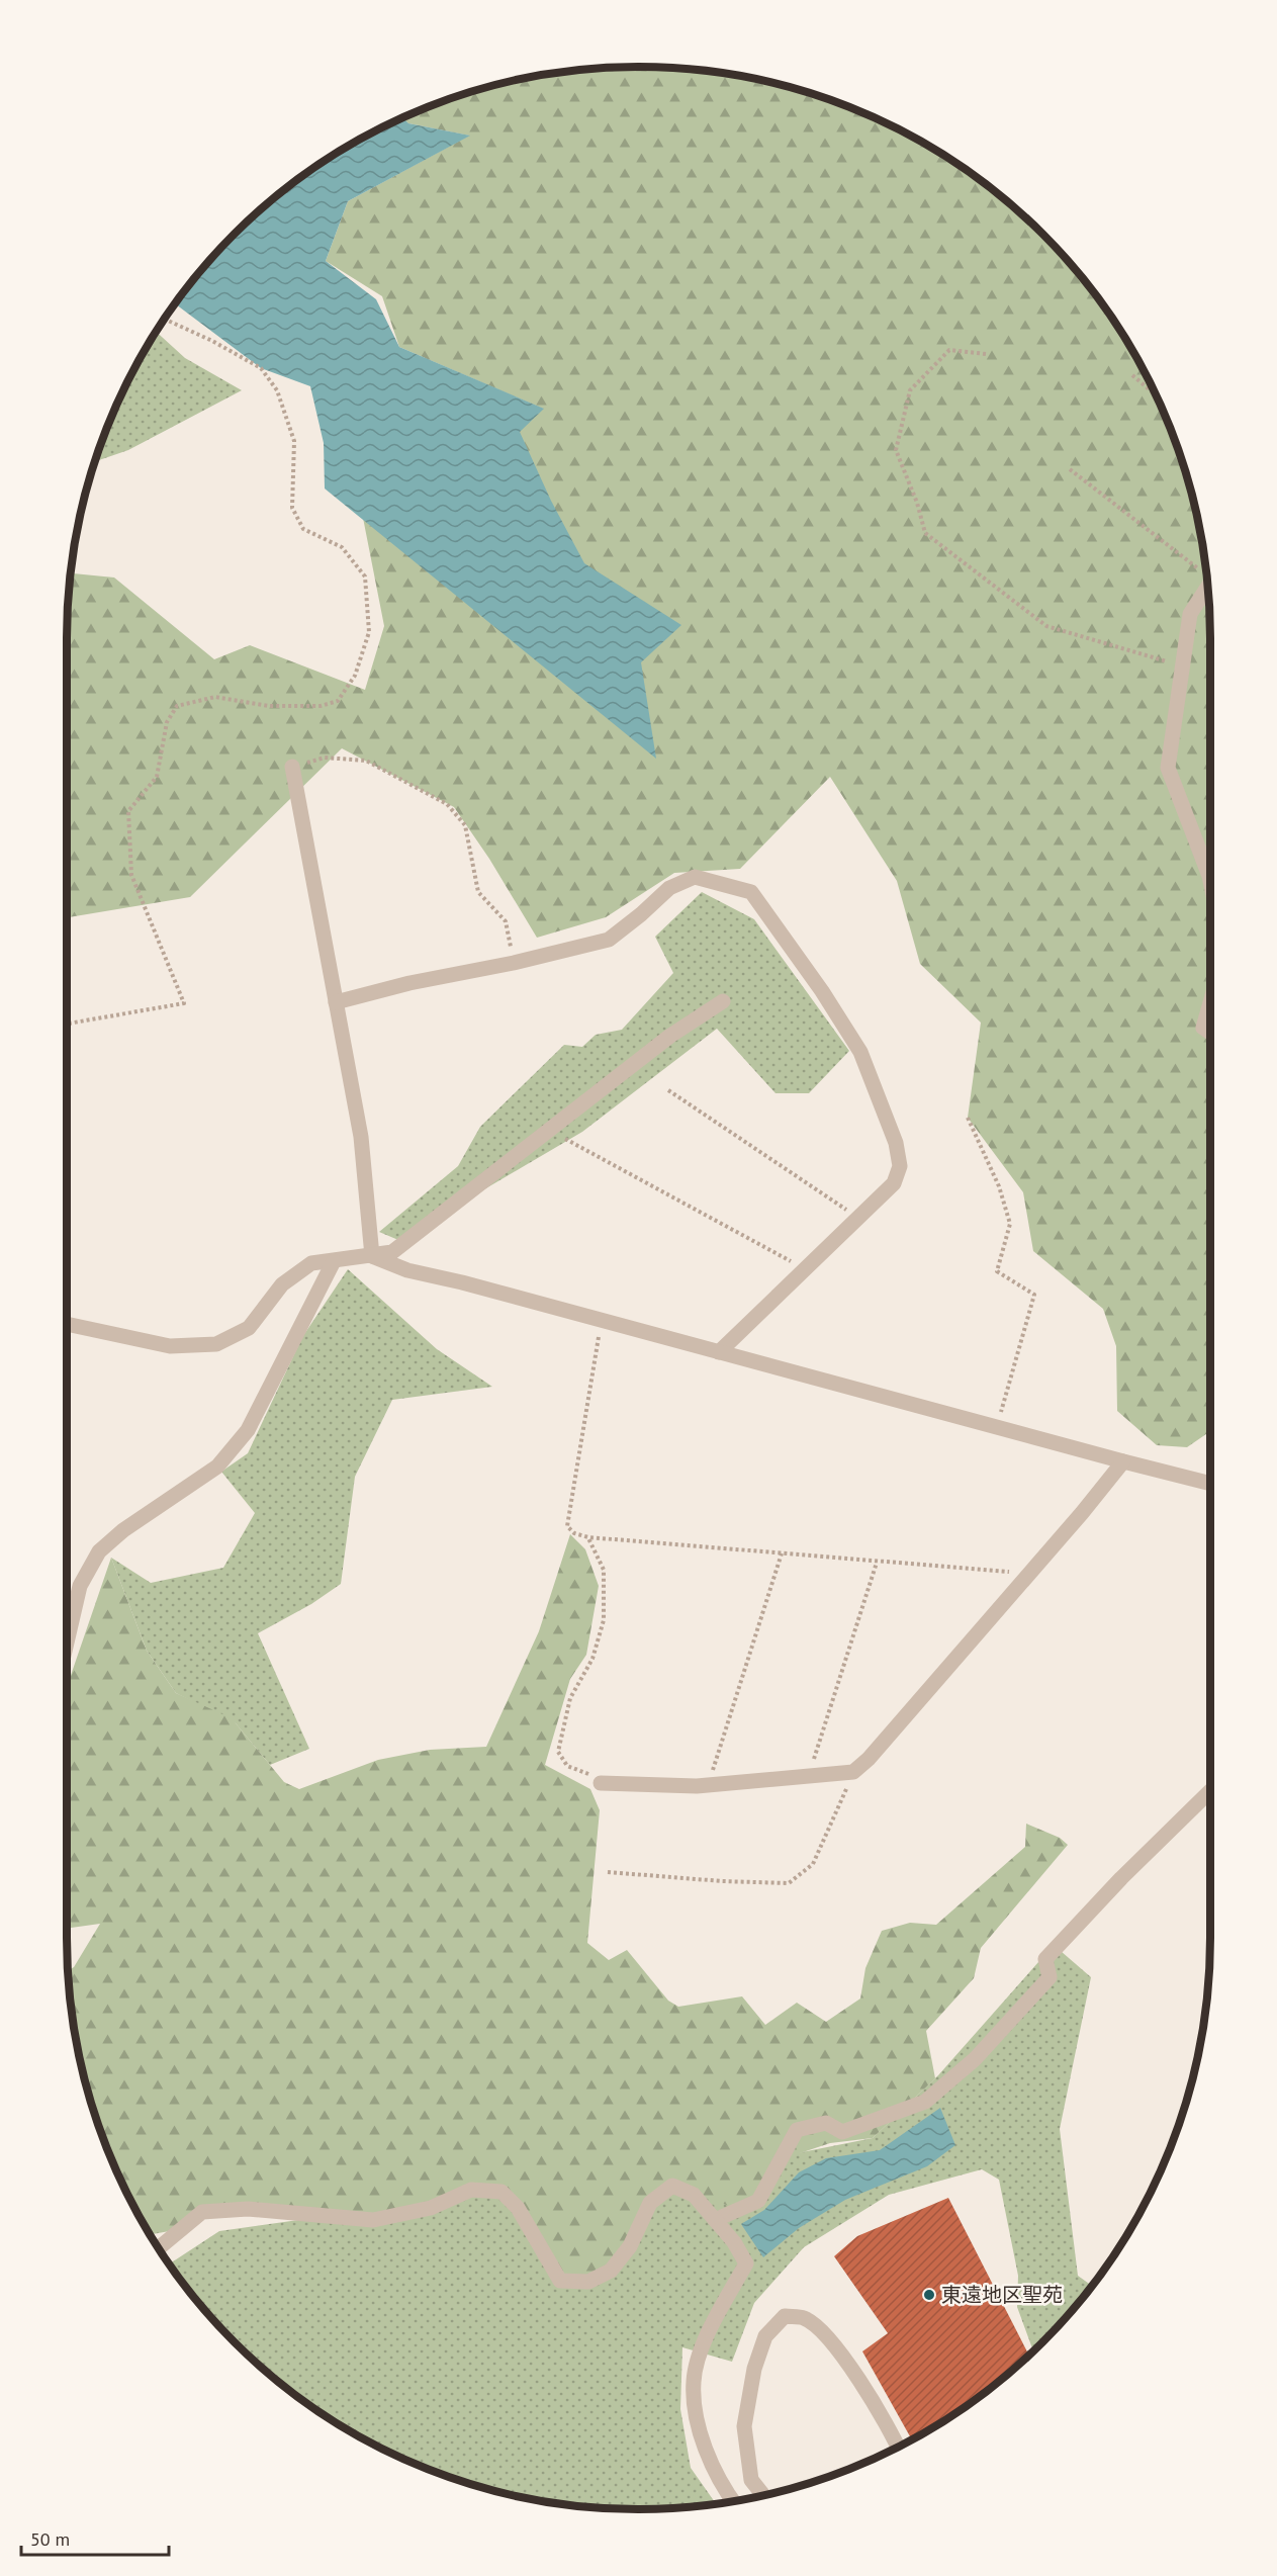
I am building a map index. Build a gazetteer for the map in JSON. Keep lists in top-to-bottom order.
{
  "places": ["東遠地区聖苑"],
  "scale_bar": "50 m"
}
